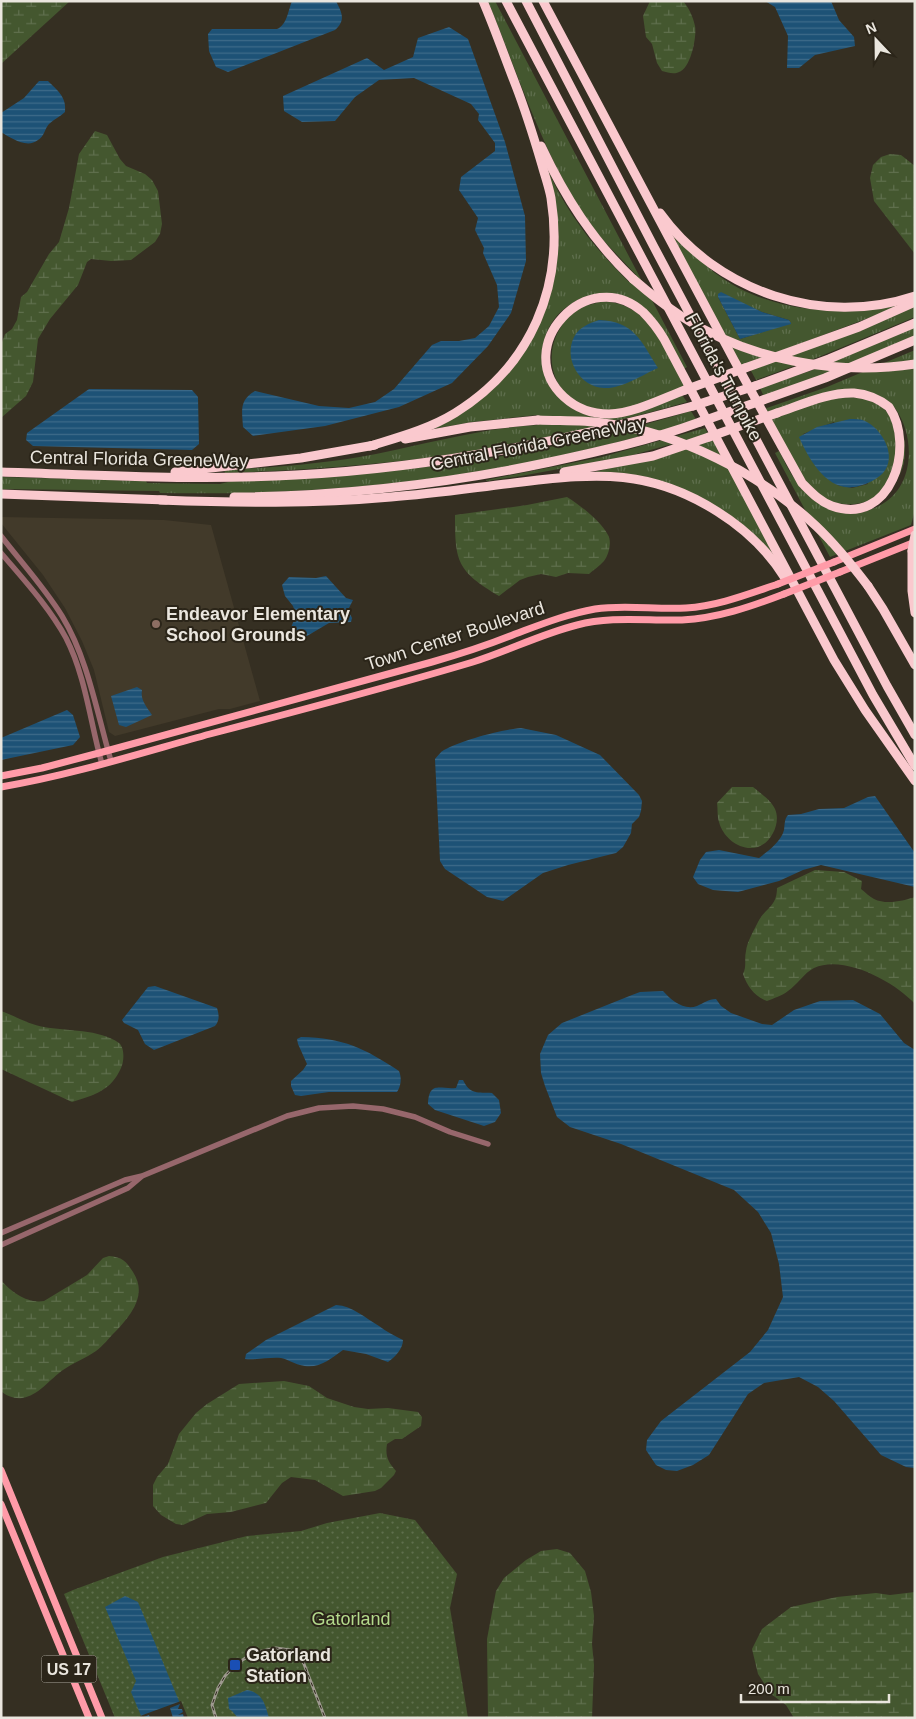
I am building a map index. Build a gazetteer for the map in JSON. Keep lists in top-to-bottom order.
{
  "streets": {
    "highway": ["Florida's Turnpike", "Central Florida GreeneWay"],
    "main road": ["Town Center Boulevard", "US 17"]
  },
  "parks": ["Gatorland"],
  "places": {
    "other": ["Endeavor Elementary School Grounds"],
    "transit": ["Gatorland Station"]
  },
  "scale_bar": "200 m",
  "north": "top"
}
